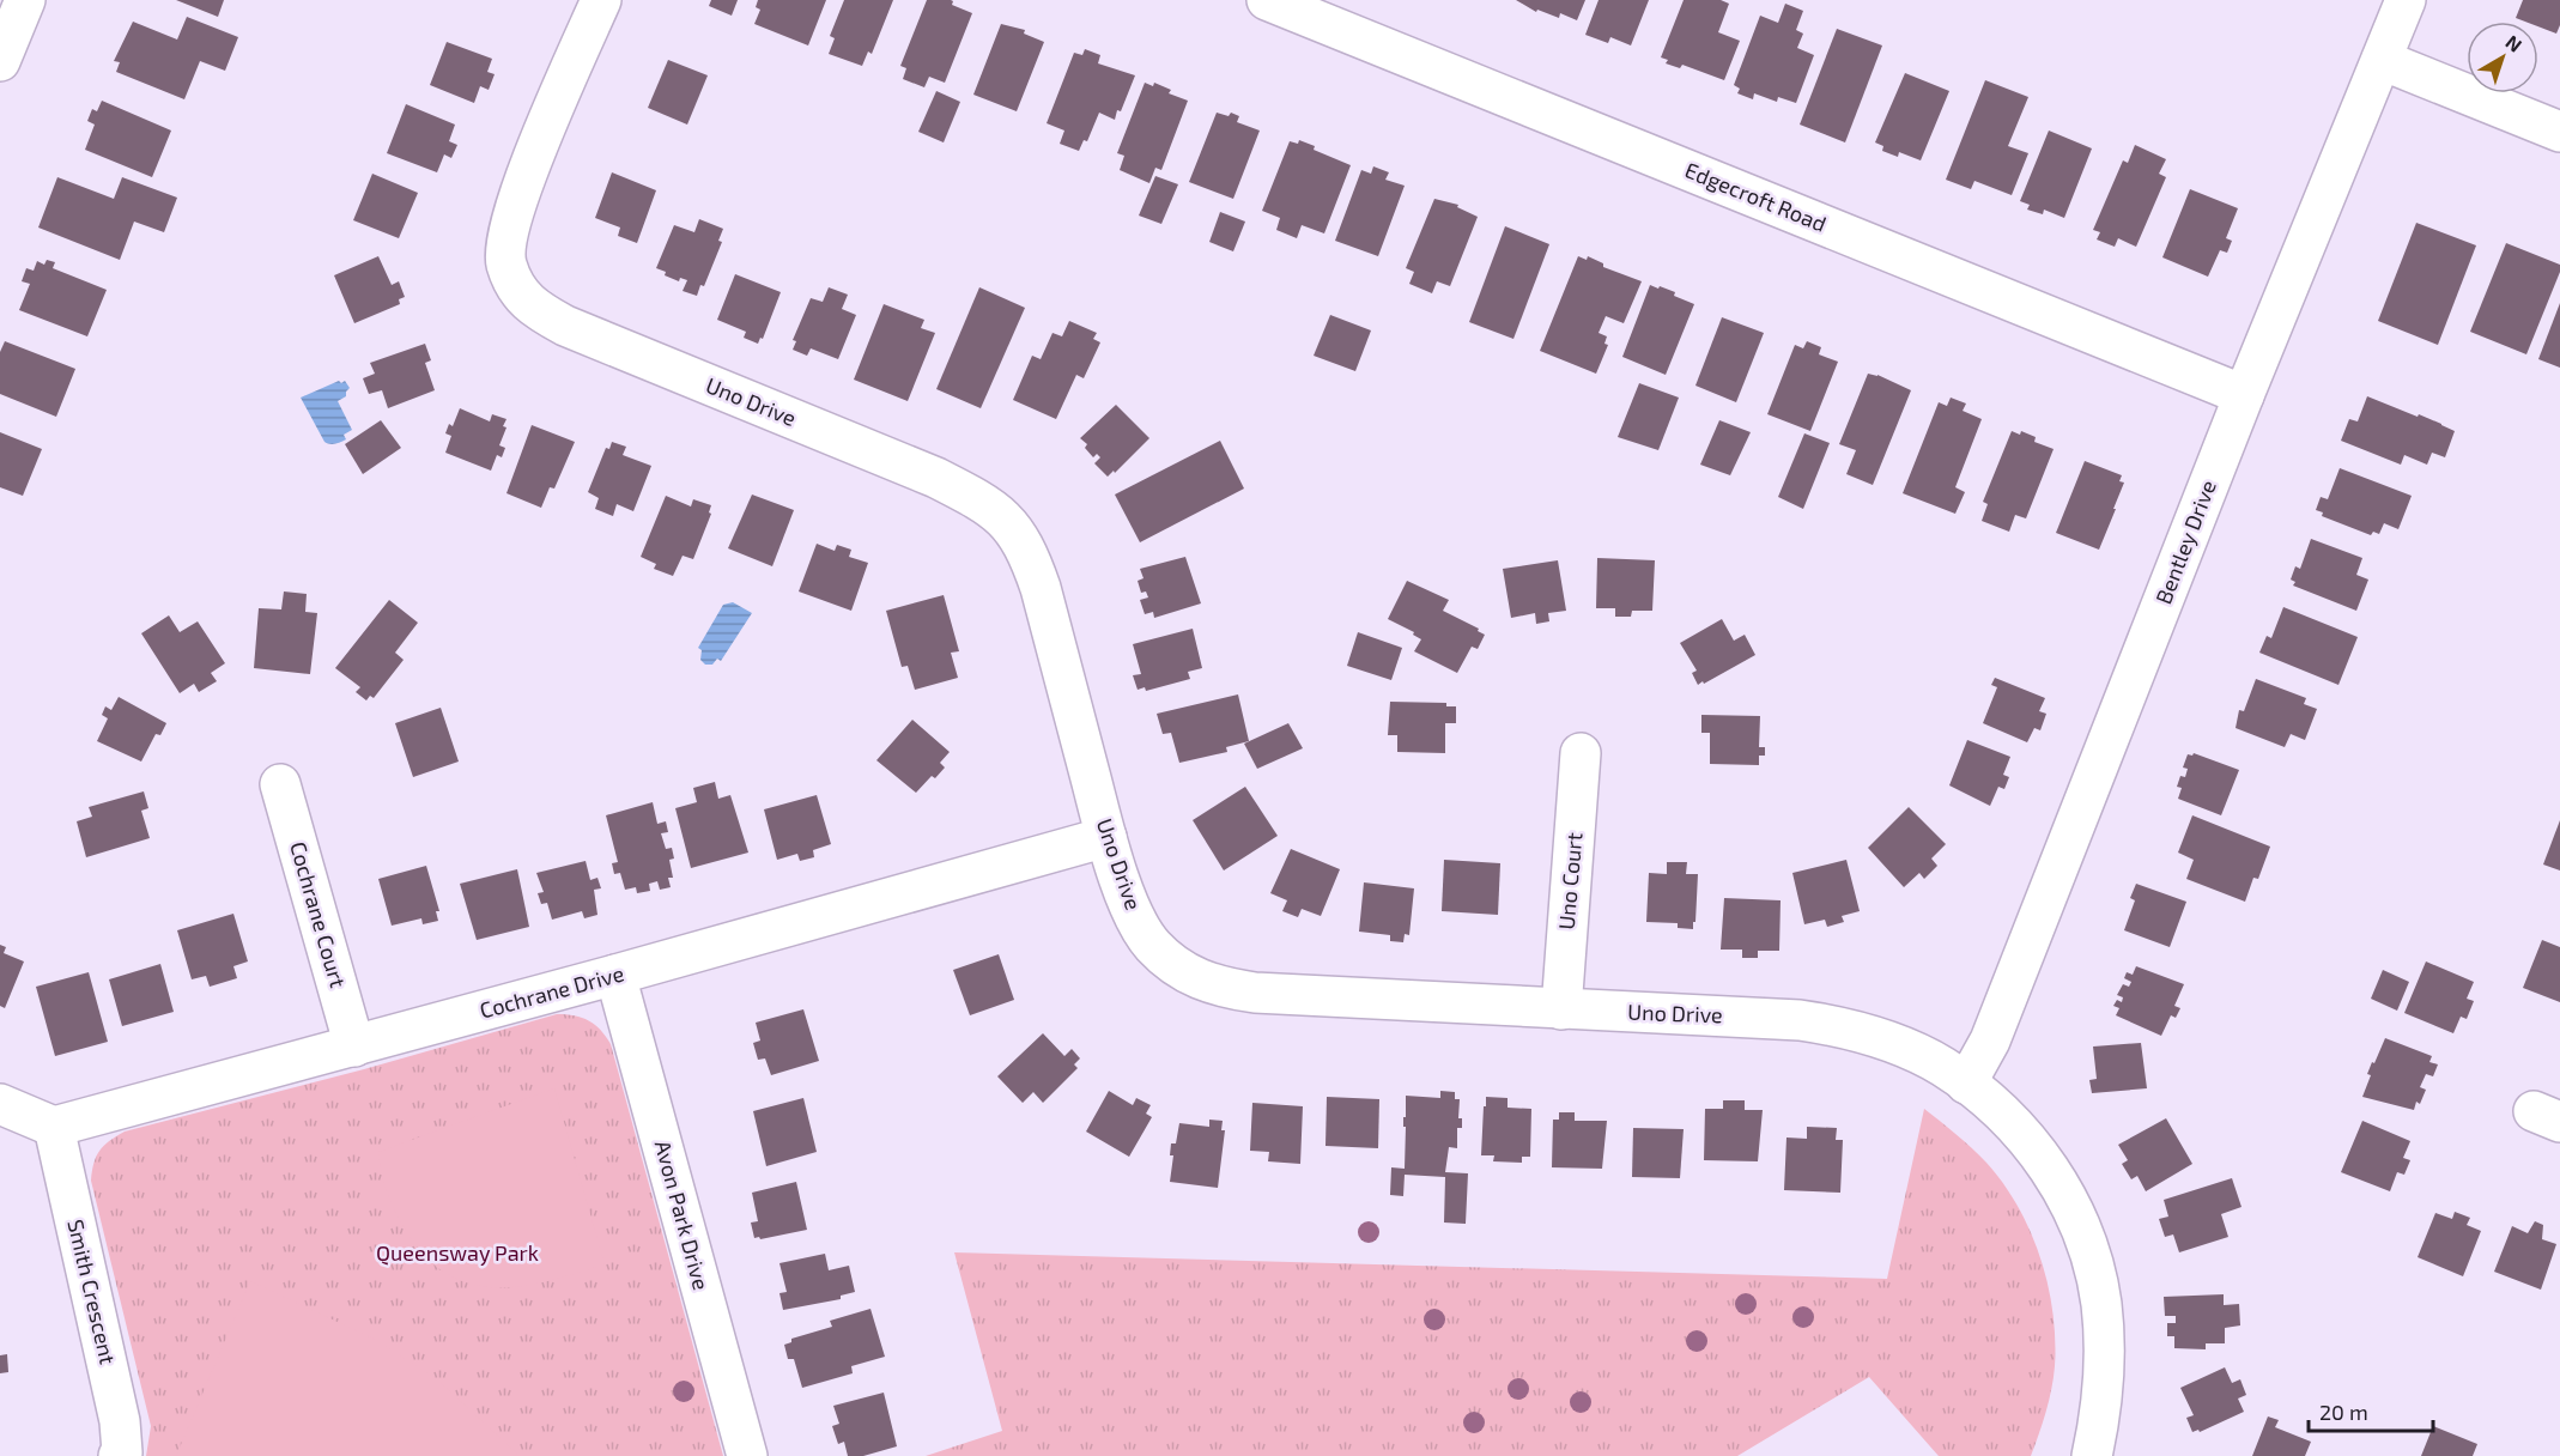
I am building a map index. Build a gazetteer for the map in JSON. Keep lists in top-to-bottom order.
{
  "streets": {
    "street": [
      "Edgecroft Road",
      "Uno Drive",
      "Bentley Drive",
      "Uno Court",
      "Cochrane Court",
      "Cochrane Drive",
      "Avon Park Drive",
      "Smith Crescent"
    ]
  },
  "crossings": [
    ["Edgecroft Road", "Bentley Drive"],
    ["Uno Drive", "Bentley Drive"],
    ["Uno Drive", "Uno Court"],
    ["Uno Drive", "Cochrane Drive"],
    ["Cochrane Court", "Cochrane Drive"],
    ["Cochrane Drive", "Avon Park Drive"],
    ["Cochrane Drive", "Smith Crescent"]
  ],
  "parks": ["Queensway Park"],
  "scale_bar": "20 m",
  "north": "top right"
}
